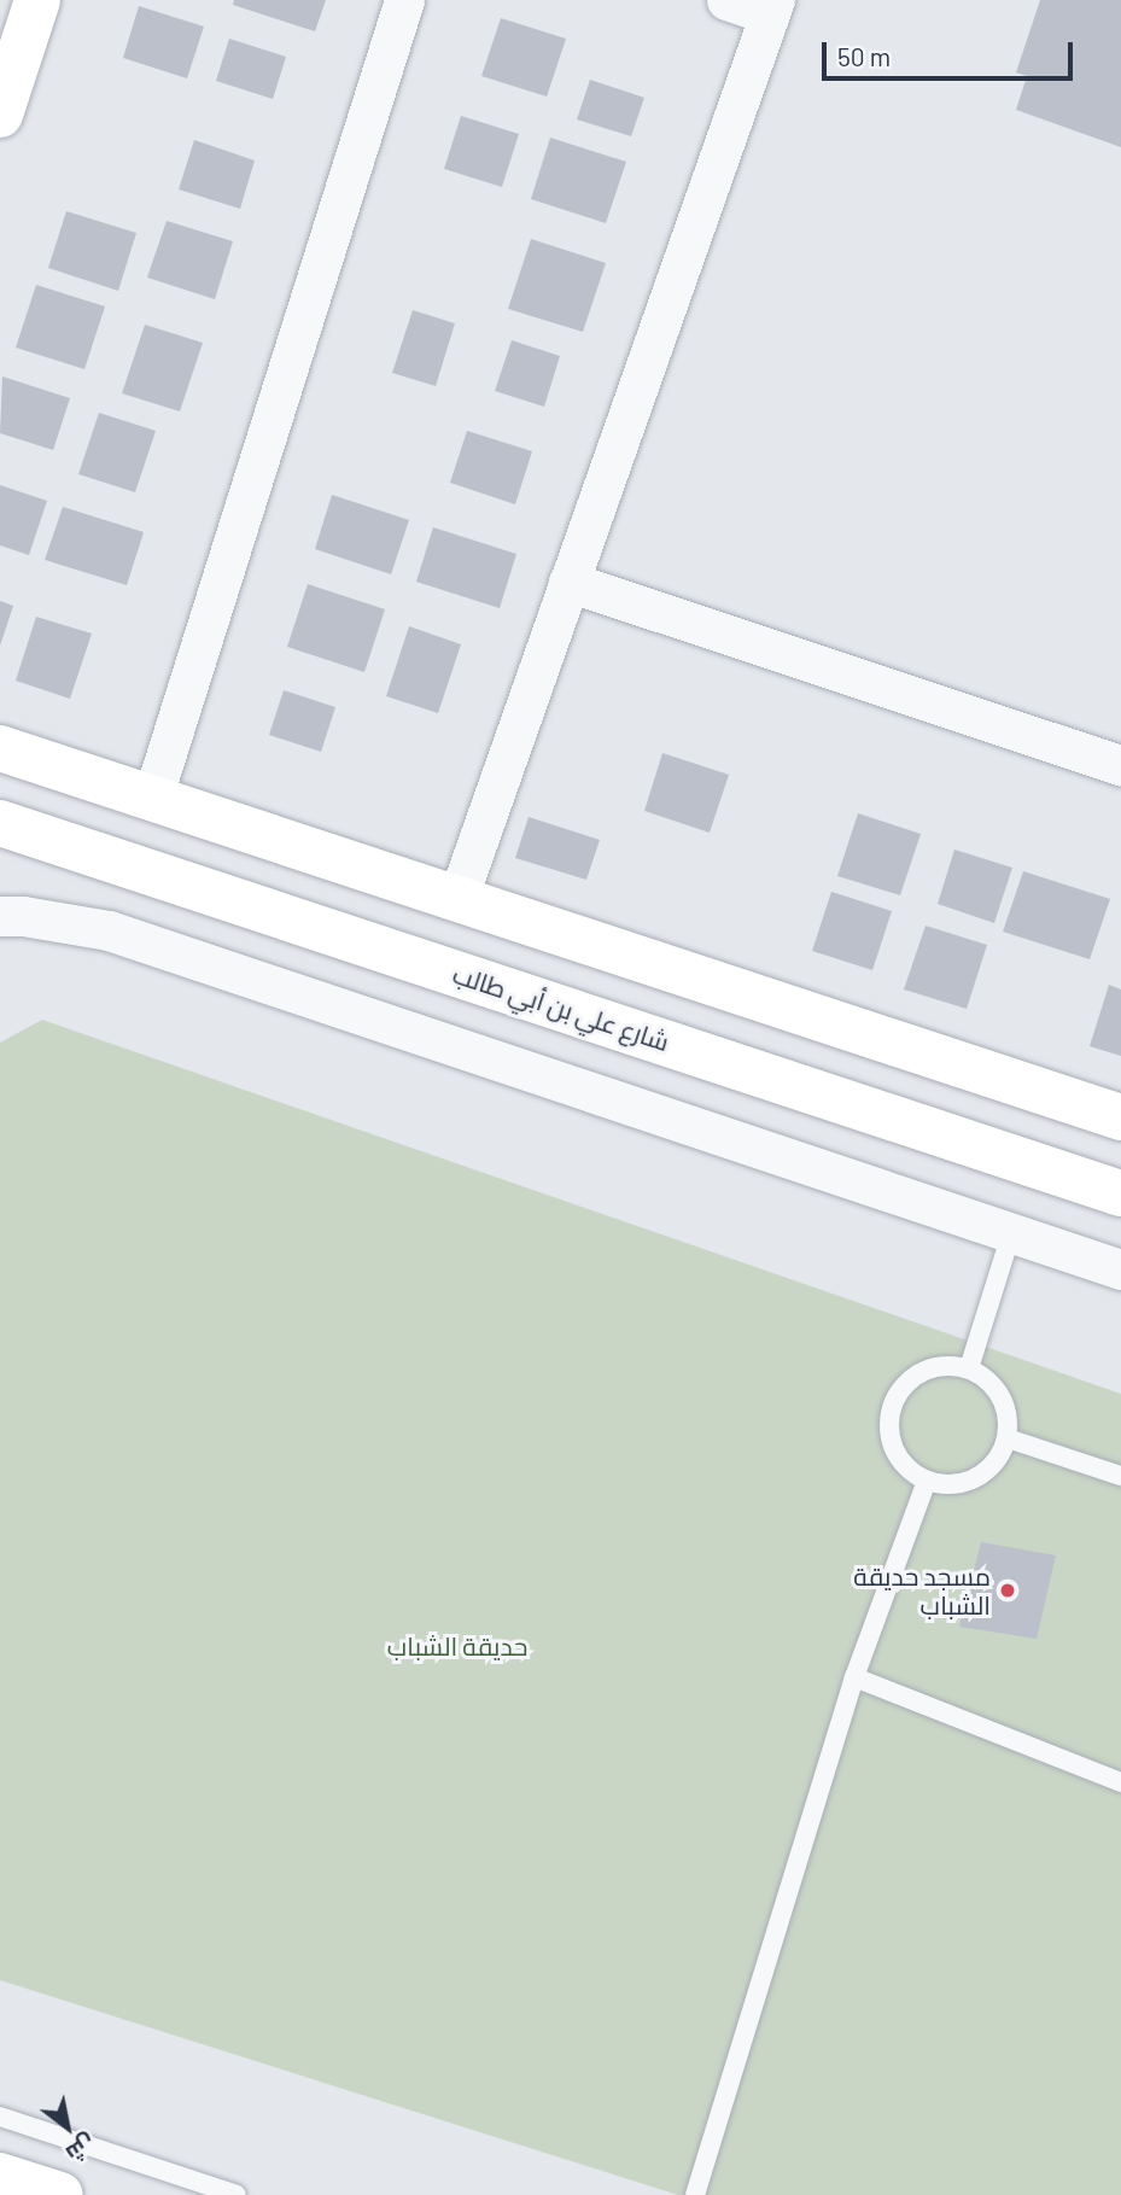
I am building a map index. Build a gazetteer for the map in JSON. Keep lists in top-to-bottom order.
{
  "streets": {
    "street": ["شارع علي بن أبي طالب"]
  },
  "parks": ["حديقة الشباب"],
  "places": ["مسجد حديقة الشباب"],
  "scale_bar": "50 m",
  "north": "bottom right"
}
